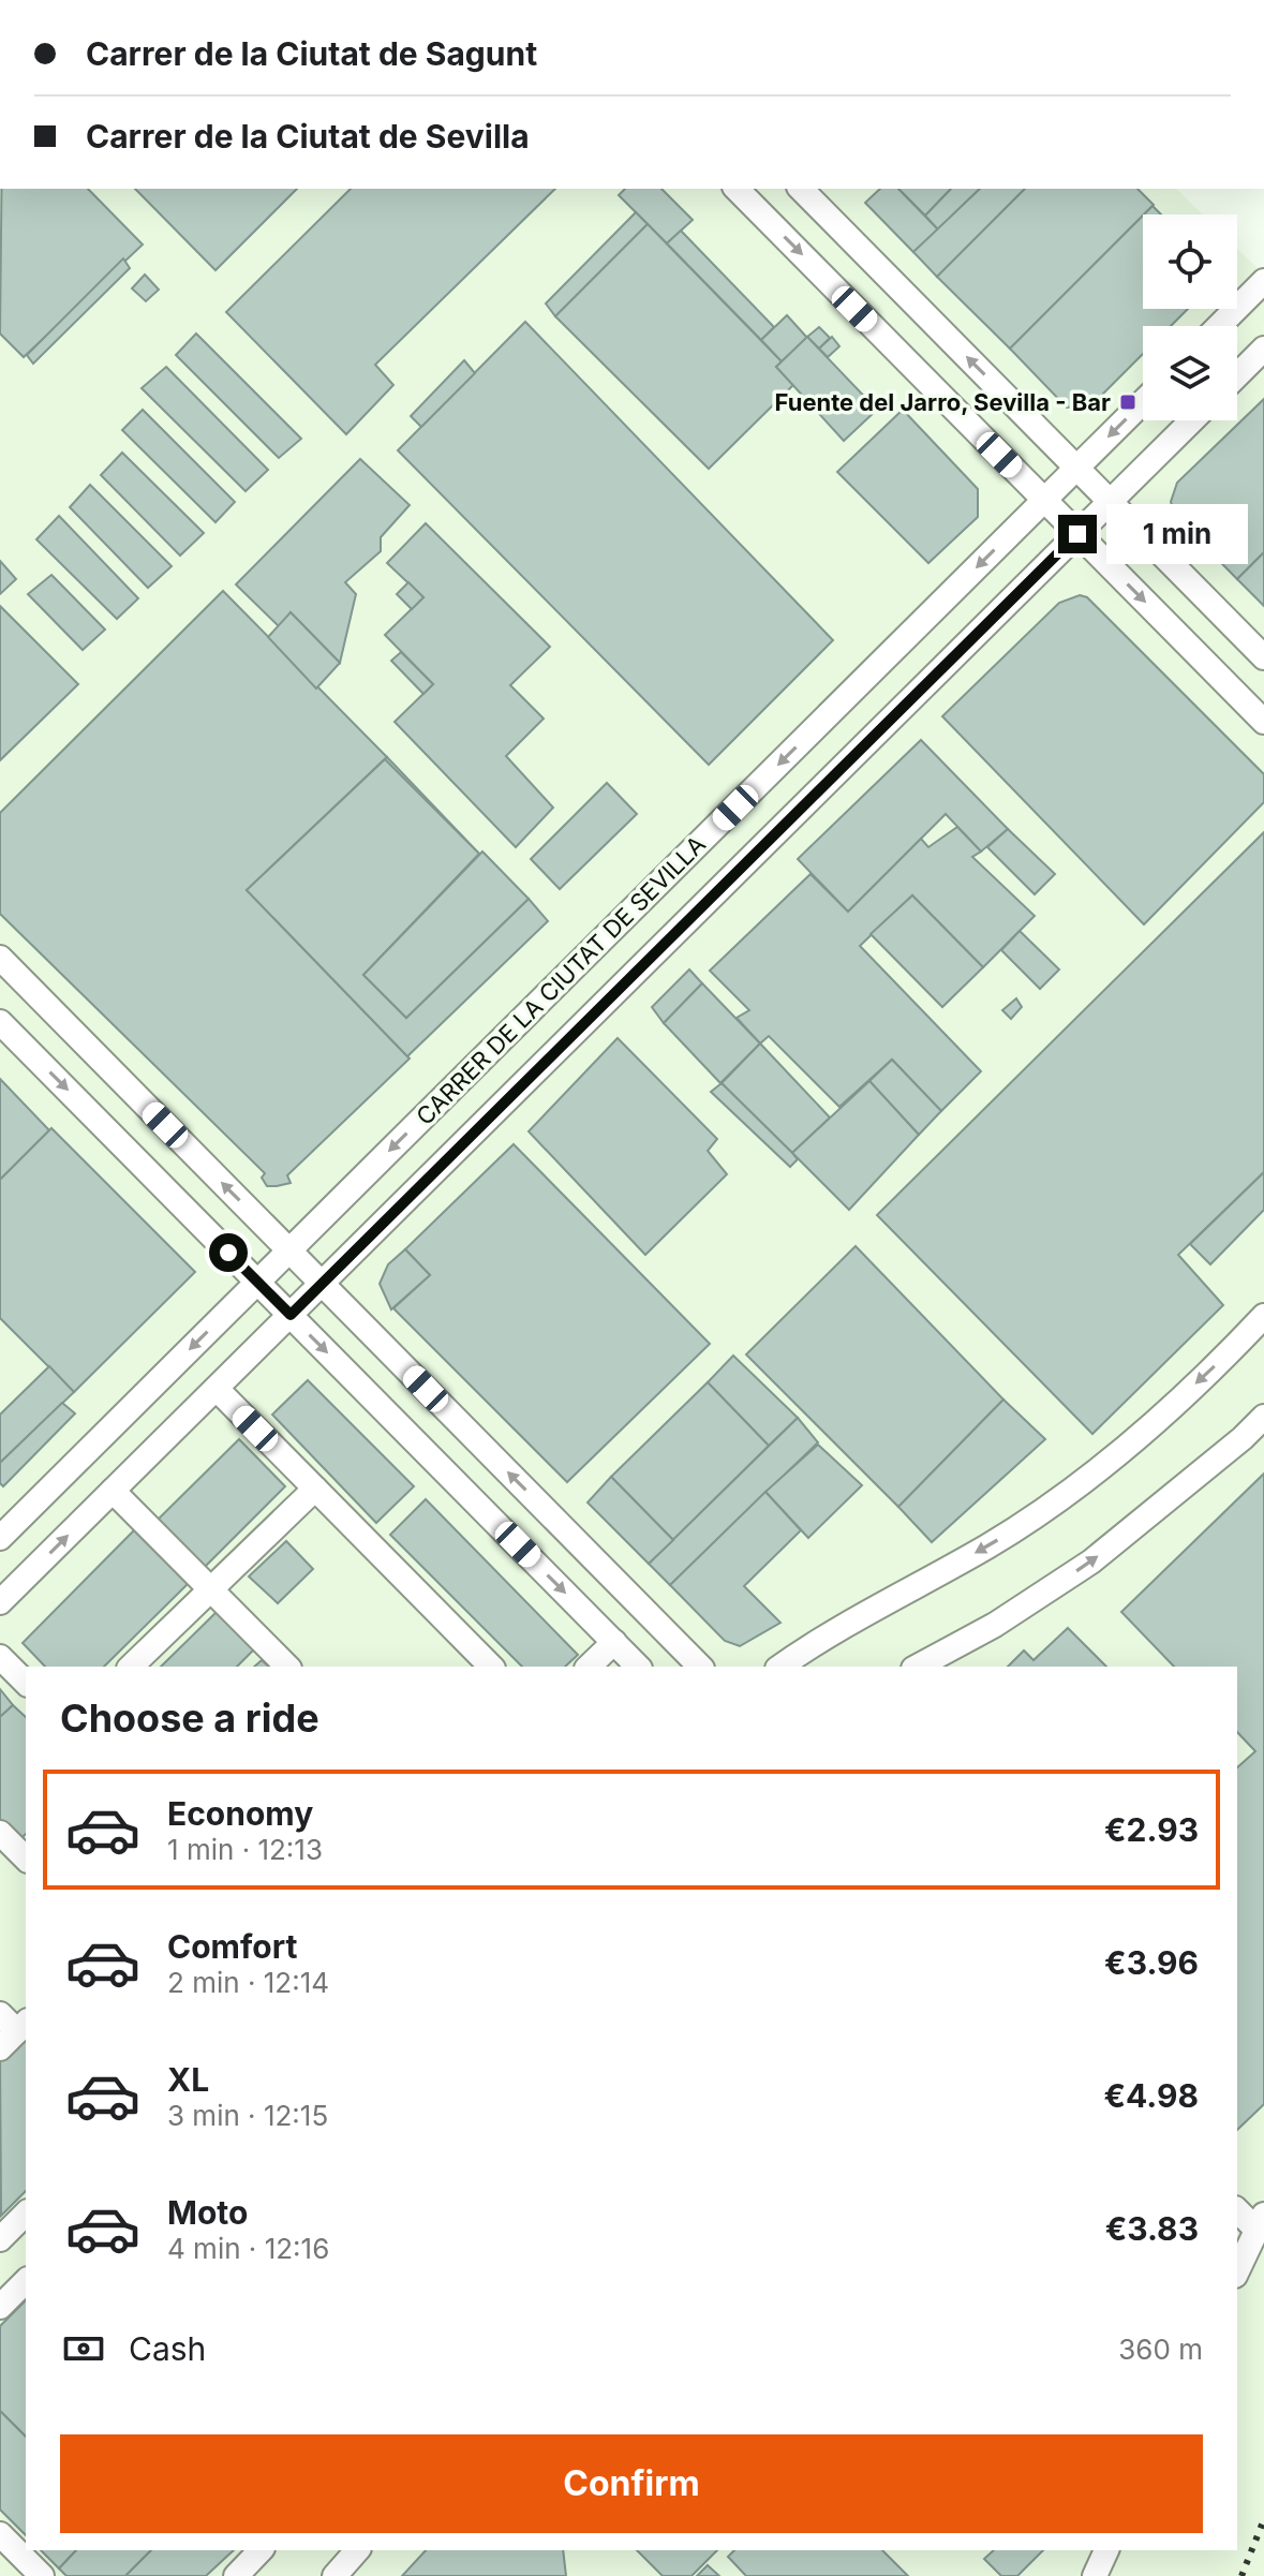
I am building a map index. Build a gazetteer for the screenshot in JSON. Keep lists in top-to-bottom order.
{
  "streets": {
    "street": ["CARRER DE LA CIUTAT DE SEVILLA"]
  },
  "places": {
    "transit": ["Fuente del Jarro, Sevilla - Bar"]
  },
  "page": {
    "banner": ["Carrer de la Ciutat de Sagunt", "Carrer de la Ciutat de Sevilla"],
    "bubble": "1 min",
    "heading": "Choose a ride",
    "list": [
      {
        "name": "Economy",
        "note": "1 min · 12:13",
        "value": "€2.93"
      },
      {
        "name": "Comfort",
        "note": "2 min · 12:14",
        "value": "€3.96"
      },
      {
        "name": "XL",
        "note": "3 min · 12:15",
        "value": "€4.98"
      },
      {
        "name": "Moto",
        "note": "4 min · 12:16",
        "value": "€3.83"
      }
    ],
    "pay": ["Cash", "360 m"],
    "buttons": "Confirm"
  }
}
